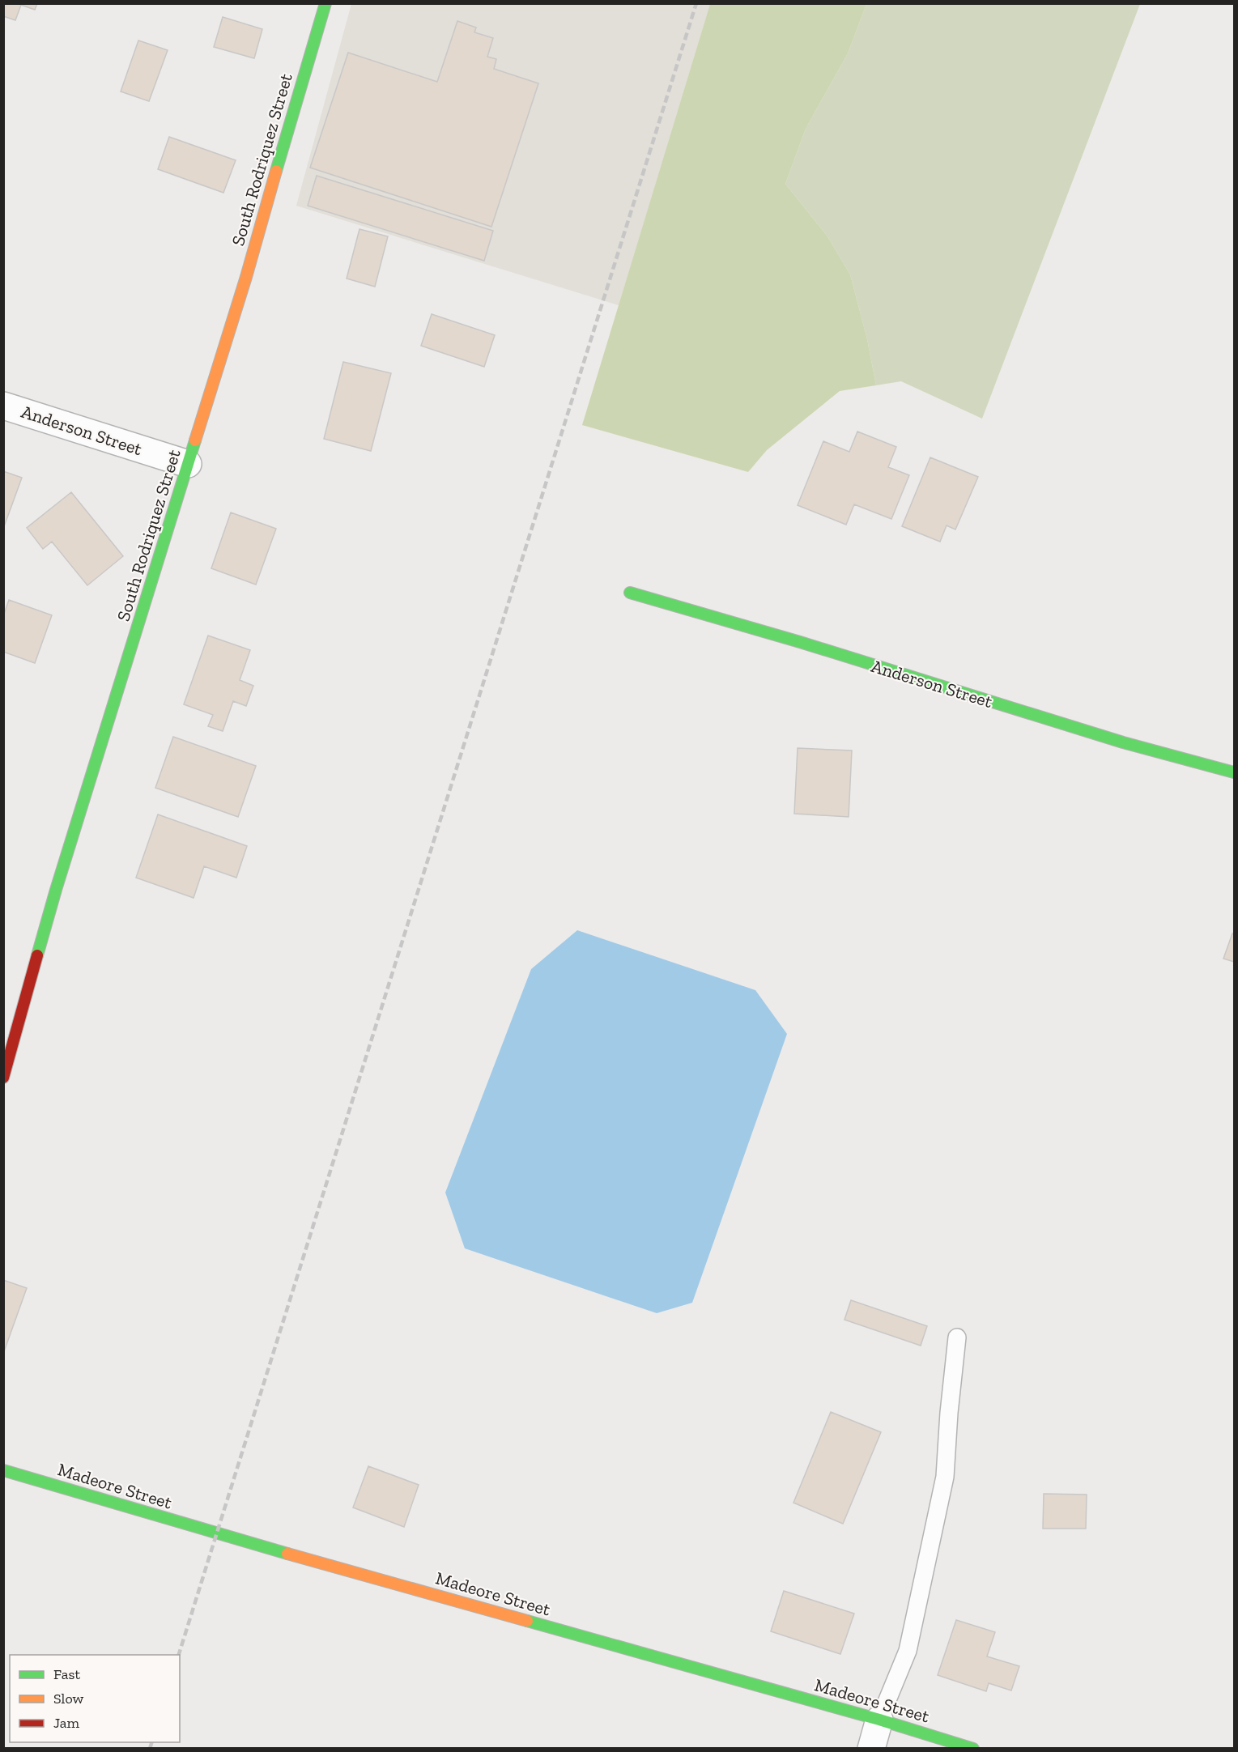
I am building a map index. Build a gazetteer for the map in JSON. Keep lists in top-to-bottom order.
{
  "streets": {
    "street": ["South Rodriquez Street", "Anderson Street", "Madeore Street"]
  },
  "crossings": [
    ["South Rodriquez Street", "Anderson Street"]
  ],
  "legend": ["Fast", "Slow", "Jam"]
}
